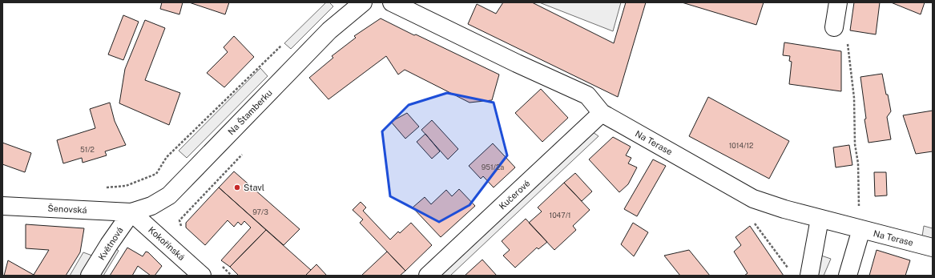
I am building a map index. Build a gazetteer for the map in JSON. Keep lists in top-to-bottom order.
{
  "streets": {
    "street": [
      "Na Štamberku",
      "Na Terase",
      "Kučerové",
      "Šenovská",
      "Květnová",
      "Kokořínská"
    ]
  },
  "crossings": [
    ["Na Štamberku", "Šenovská"],
    ["Na Štamberku", "Květnová"],
    ["Na Štamberku", "Kokořínská"],
    ["Na Terase", "Kučerové"],
    ["Šenovská", "Květnová"],
    ["Šenovská", "Kokořínská"],
    ["Květnová", "Kokořínská"]
  ],
  "places": ["Stavl"],
  "house_numbers": [
    "1014/12",
    "51/2",
    "951/2a",
    "97/3",
    "1047/1"
  ]
}
